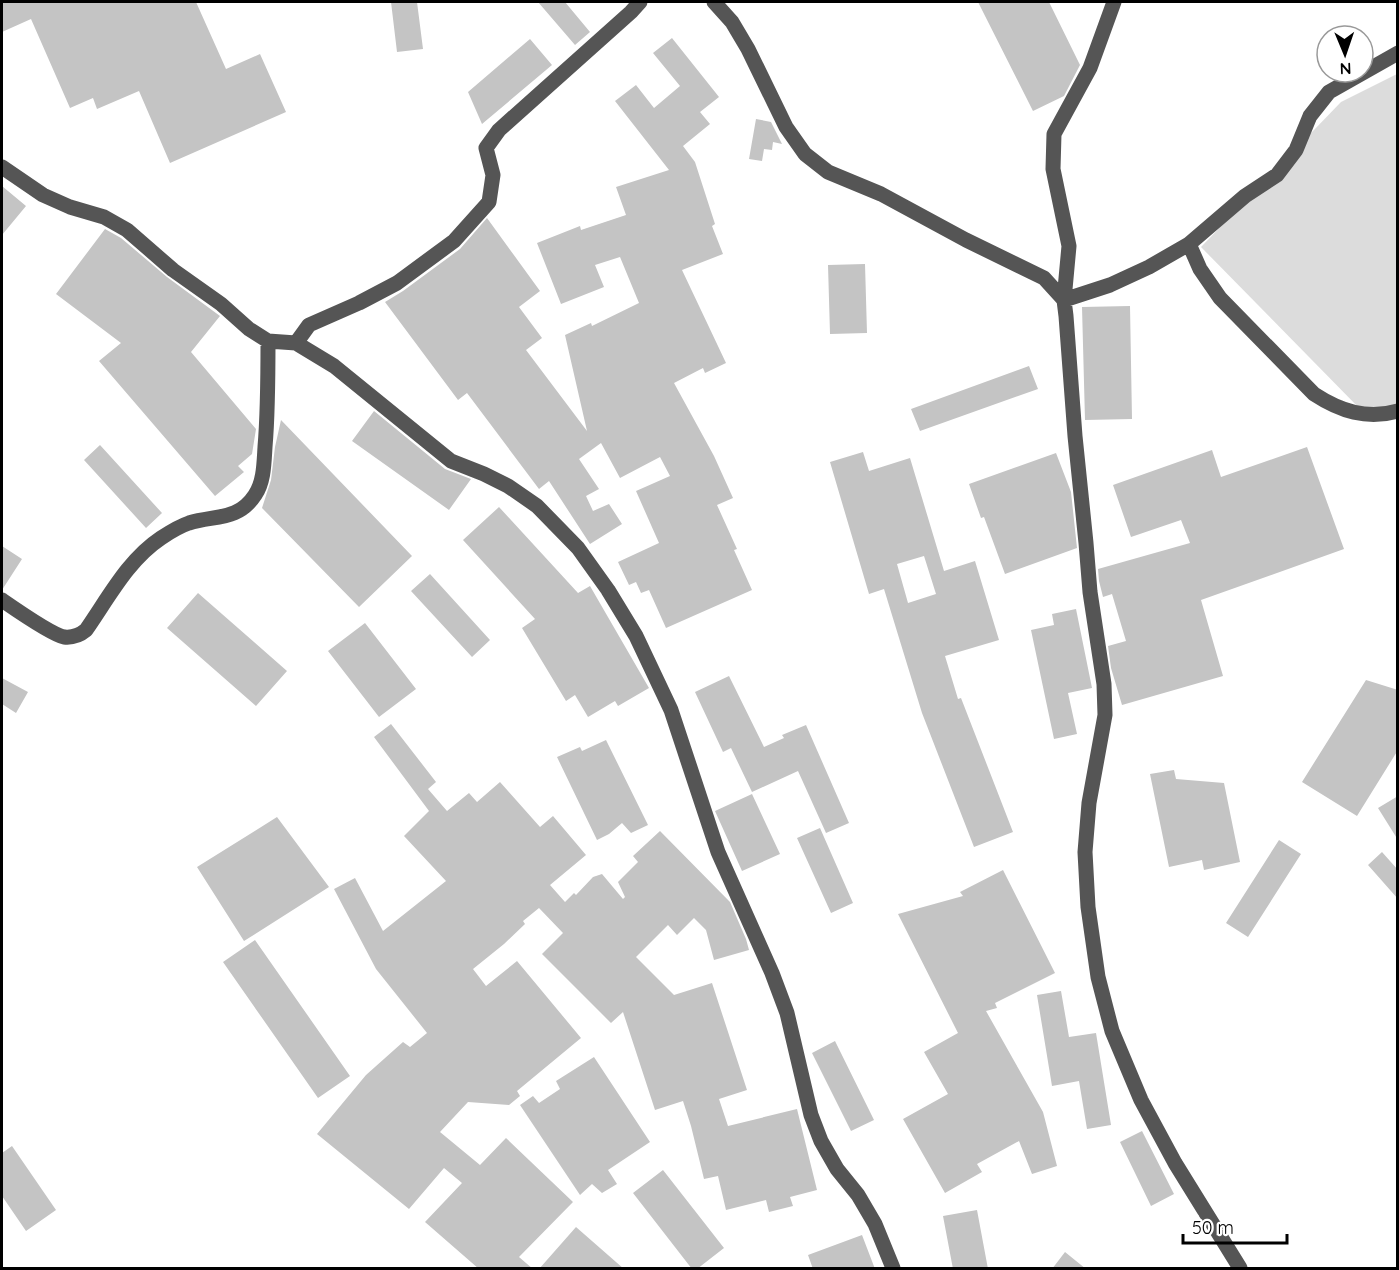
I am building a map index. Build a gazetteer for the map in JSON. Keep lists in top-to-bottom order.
{
  "scale_bar": "50 m",
  "north": "bottom"
}
